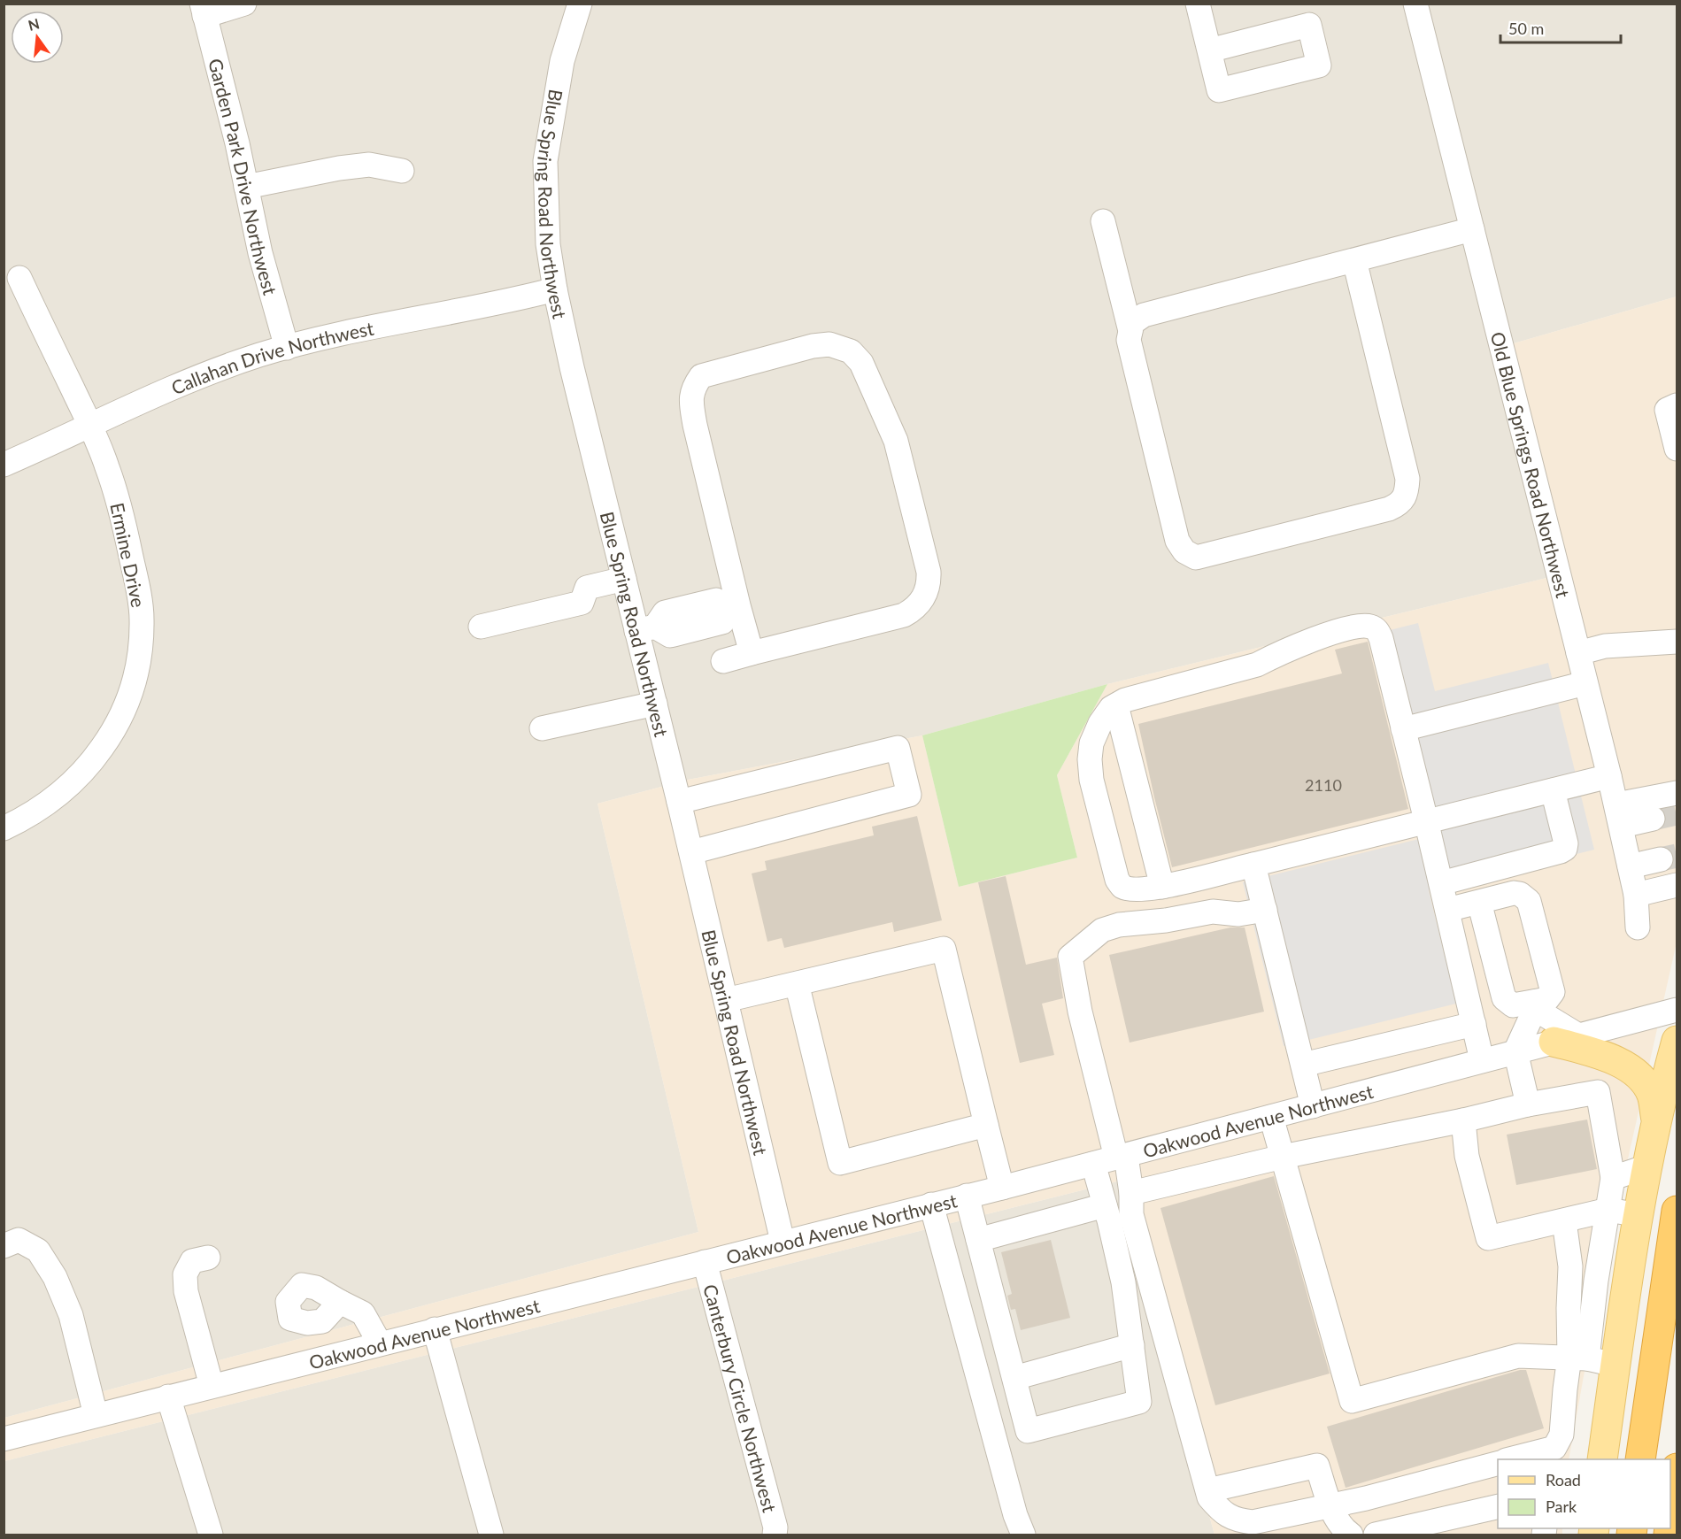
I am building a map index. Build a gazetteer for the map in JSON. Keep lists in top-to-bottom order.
{
  "streets": {
    "street": [
      "Garden Park Drive Northwest",
      "Blue Spring Road Northwest",
      "Callahan Drive Northwest",
      "Old Blue Springs Road Northwest",
      "Ermine Drive",
      "Oakwood Avenue Northwest",
      "Canterbury Circle Northwest"
    ]
  },
  "crossings": [
    ["Garden Park Drive Northwest", "Callahan Drive Northwest"],
    ["Blue Spring Road Northwest", "Callahan Drive Northwest"],
    ["Blue Spring Road Northwest", "Oakwood Avenue Northwest"],
    ["Callahan Drive Northwest", "Ermine Drive"],
    ["Oakwood Avenue Northwest", "Canterbury Circle Northwest"]
  ],
  "house_numbers": ["2110"],
  "legend": ["Road", "Park"],
  "scale_bar": "50 m",
  "north": "top"
}
